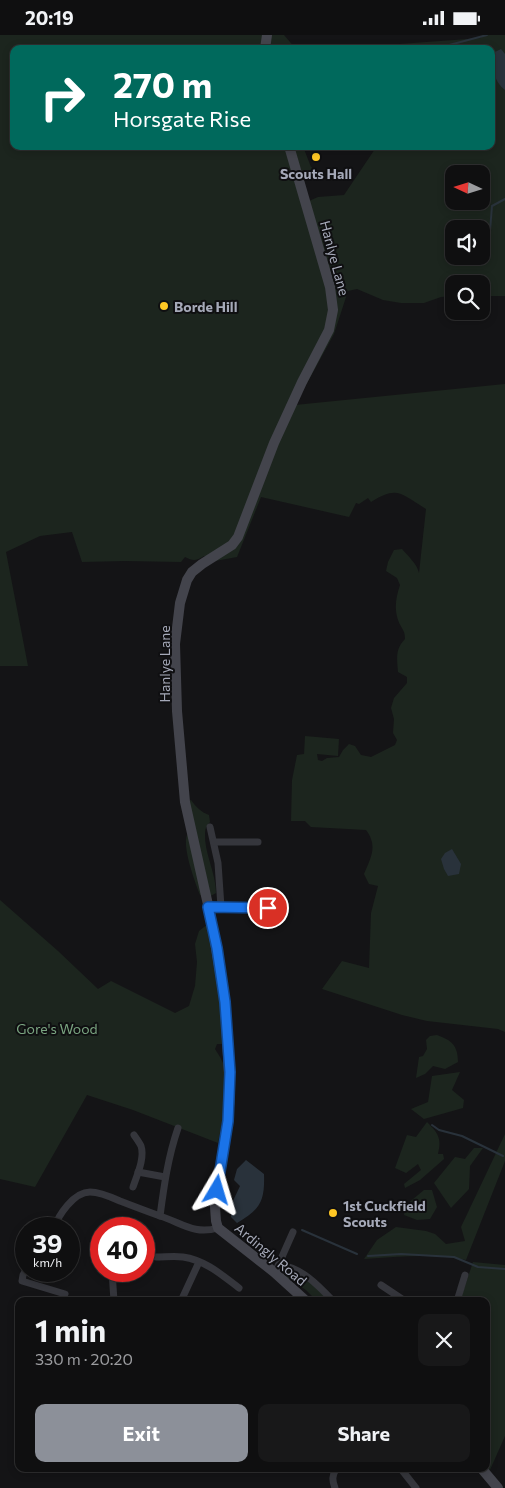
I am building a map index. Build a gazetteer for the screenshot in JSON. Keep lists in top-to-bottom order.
{
  "streets": {
    "street": ["Hanlye Lane", "Ardingly Road"]
  },
  "crossings": [
    ["Hanlye Lane", "Ardingly Road"]
  ],
  "parks": ["Gore's Wood"],
  "places": ["Scouts Hall", "Borde Hill", "1st Cuckfield Scouts"],
  "north": "left",
  "page": {
    "status": "20:19",
    "turn": ["270 m", "Horsgate Rise"],
    "speed": "39 km/h",
    "limit": "40",
    "heading": ["1 min", "330 m · 20:20"],
    "buttons": ["Exit", "Share"]
  }
}
